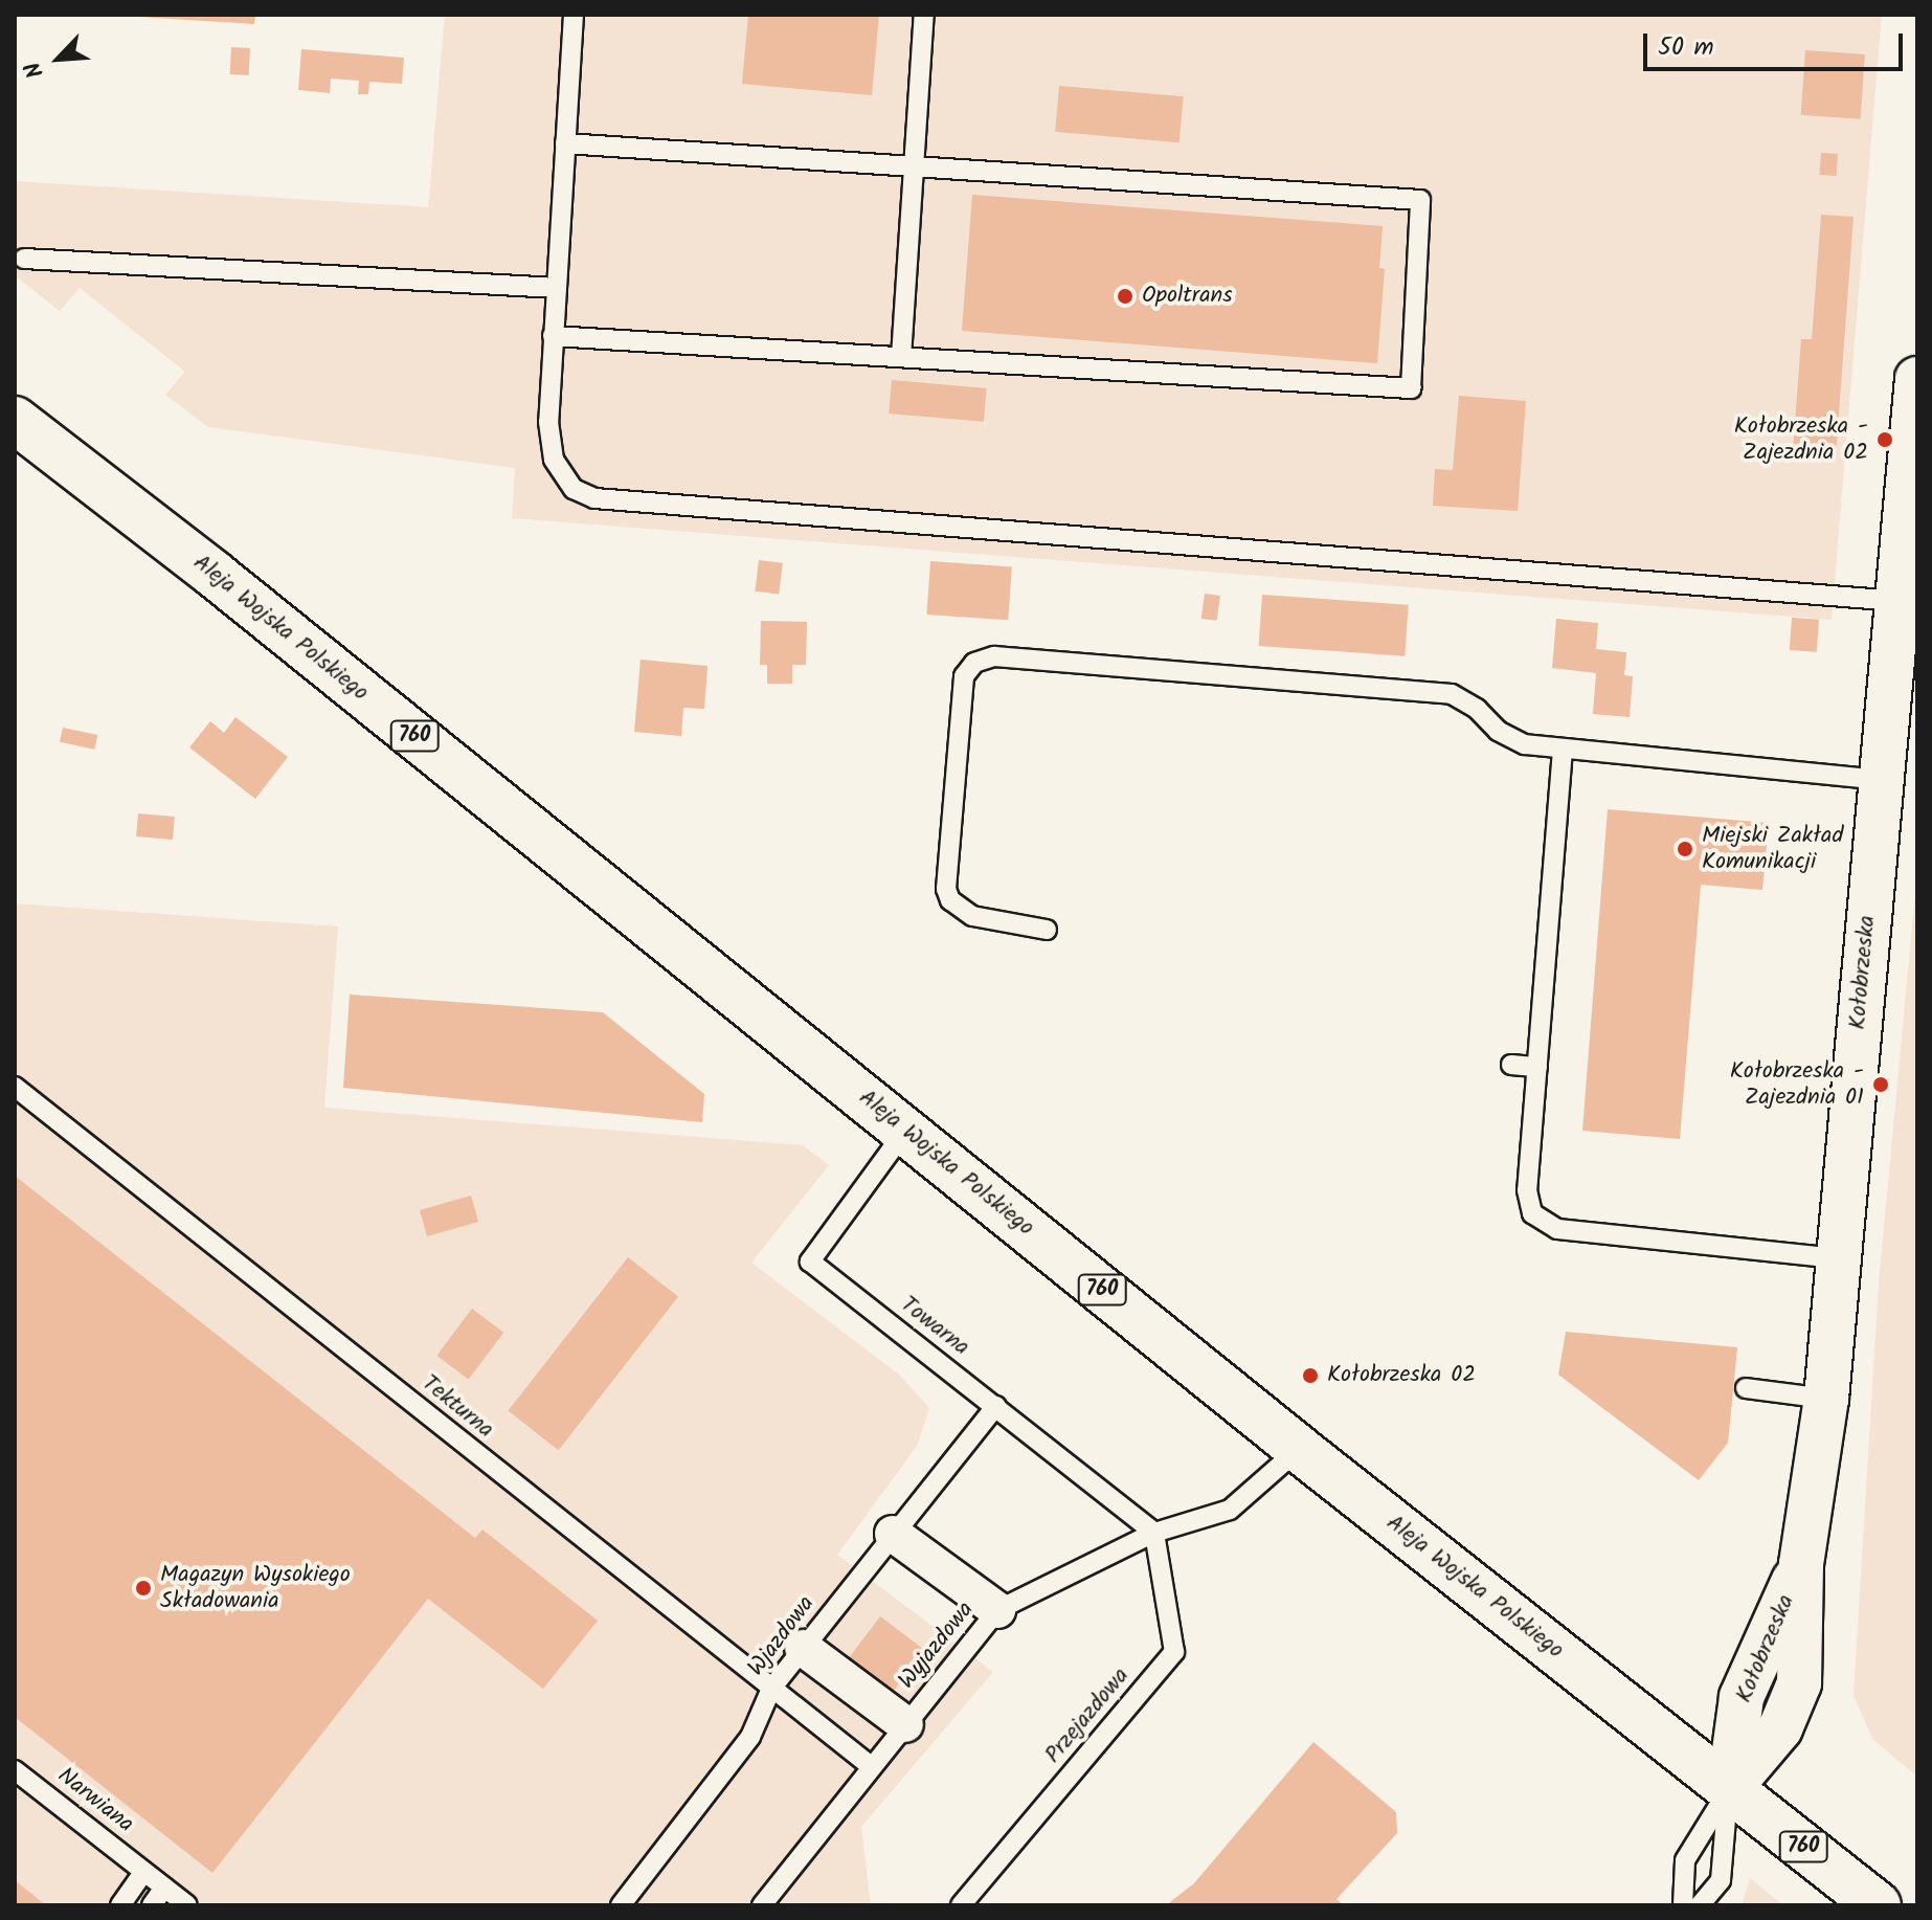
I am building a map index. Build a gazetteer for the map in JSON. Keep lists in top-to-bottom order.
{
  "streets": {
    "main road": ["Aleja Wojska Polskiego", "760"],
    "street": ["Kołobrzeska"],
    "lane": [
      "Towarna",
      "Tekturna",
      "Wjazdowa",
      "Wyjazdowa",
      "Przejazdowa",
      "Narwiana"
    ]
  },
  "crossings": [
    ["Aleja Wojska Polskiego", "Kołobrzeska"],
    ["Aleja Wojska Polskiego", "Towarna"],
    ["Aleja Wojska Polskiego", "Wyjazdowa"],
    ["Towarna", "Wjazdowa"],
    ["Towarna", "Wyjazdowa"],
    ["Towarna", "Przejazdowa"],
    ["Tekturna", "Wjazdowa"],
    ["Tekturna", "Wyjazdowa"],
    ["Wyjazdowa", "Przejazdowa"]
  ],
  "places": [
    "Opoltrans",
    "Kołobrzeska - Zajezdnia 02",
    "Miejski Zakład Komunikacji",
    "Kołobrzeska - Zajezdnia 01",
    "Kołobrzeska 02",
    "Magazyn Wysokiego Składowania"
  ],
  "scale_bar": "50 m",
  "north": "bottom left"
}
